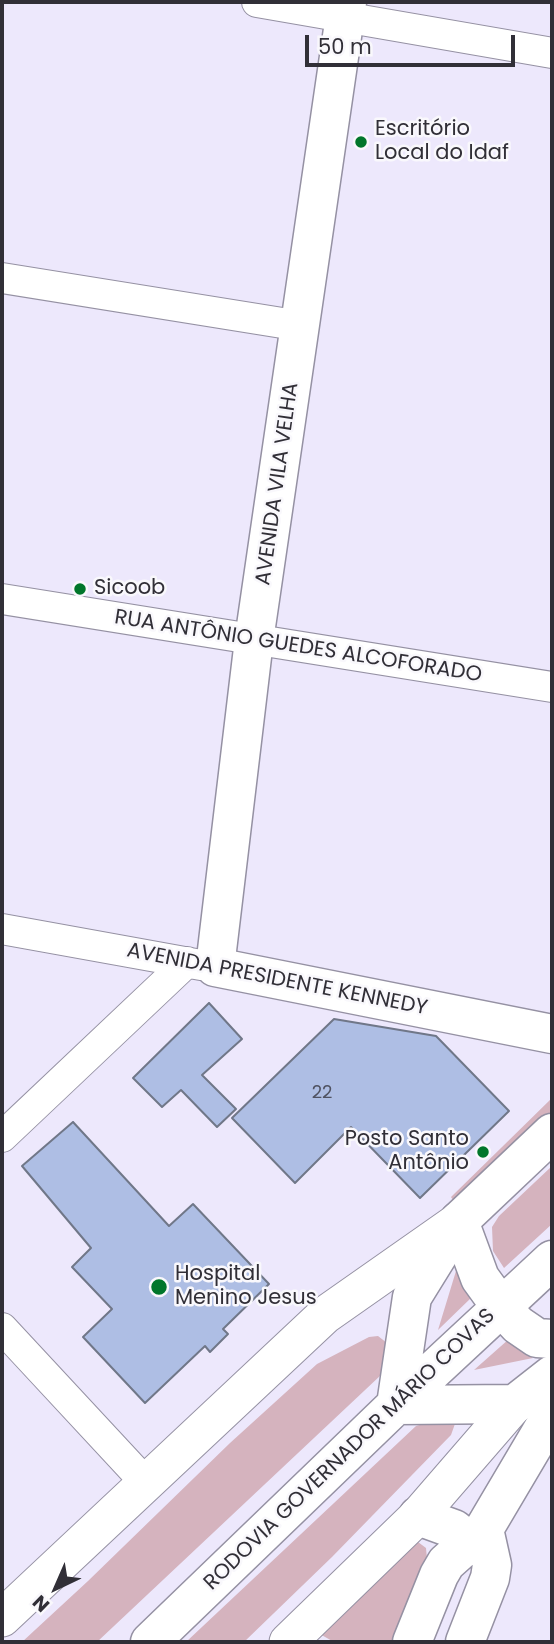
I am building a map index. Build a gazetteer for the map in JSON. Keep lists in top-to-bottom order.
{
  "streets": {
    "main road": ["AVENIDA VILA VELHA", "AVENIDA PRESIDENTE KENNEDY", "RODOVIA GOVERNADOR MÁRIO COVAS"],
    "street": ["RUA ANTÔNIO GUEDES ALCOFORADO"]
  },
  "crossings": [
    ["AVENIDA VILA VELHA", "RUA ANTÔNIO GUEDES ALCOFORADO"],
    ["AVENIDA VILA VELHA", "AVENIDA PRESIDENTE KENNEDY"]
  ],
  "places": [
    "Escritório Local do Idaf",
    "Sicoob",
    "Posto Santo Antônio",
    "Hospital Menino Jesus"
  ],
  "house_numbers": ["22"],
  "scale_bar": "50 m",
  "north": "bottom left"
}
